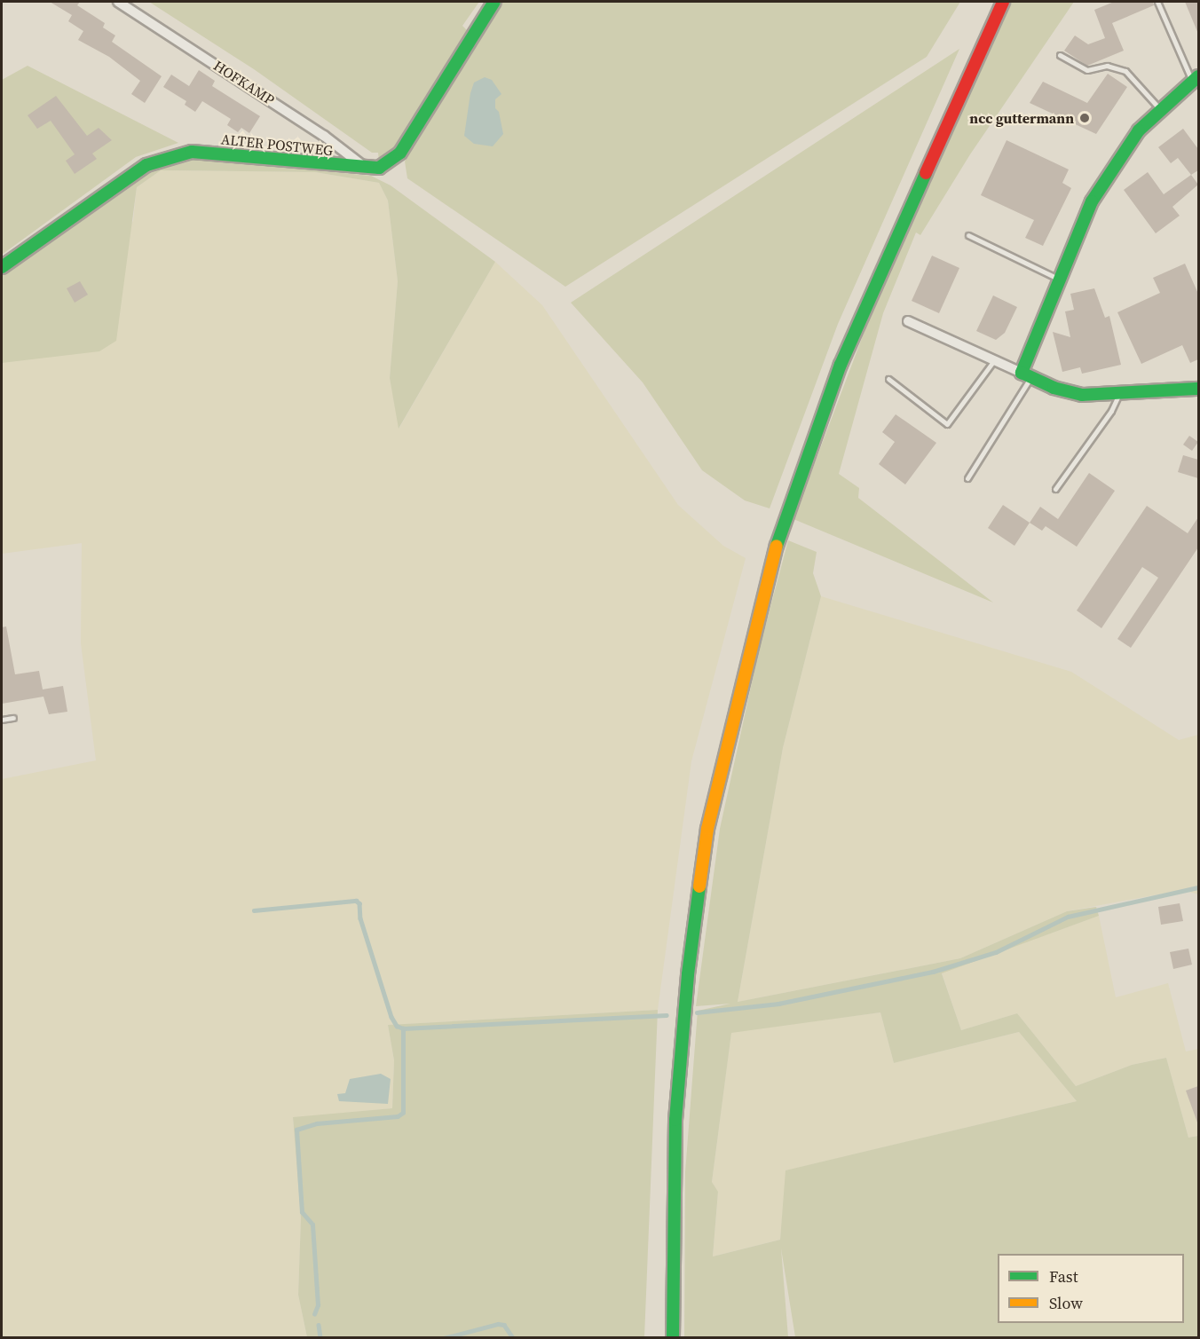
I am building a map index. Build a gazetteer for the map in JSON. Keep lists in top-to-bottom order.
{
  "streets": {
    "main road": ["ALTER POSTWEG"],
    "street": ["HOFKAMP"]
  },
  "crossings": [
    ["HOFKAMP", "ALTER POSTWEG"]
  ],
  "places": ["ncc guttermann"],
  "legend": ["Fast", "Slow"]
}
